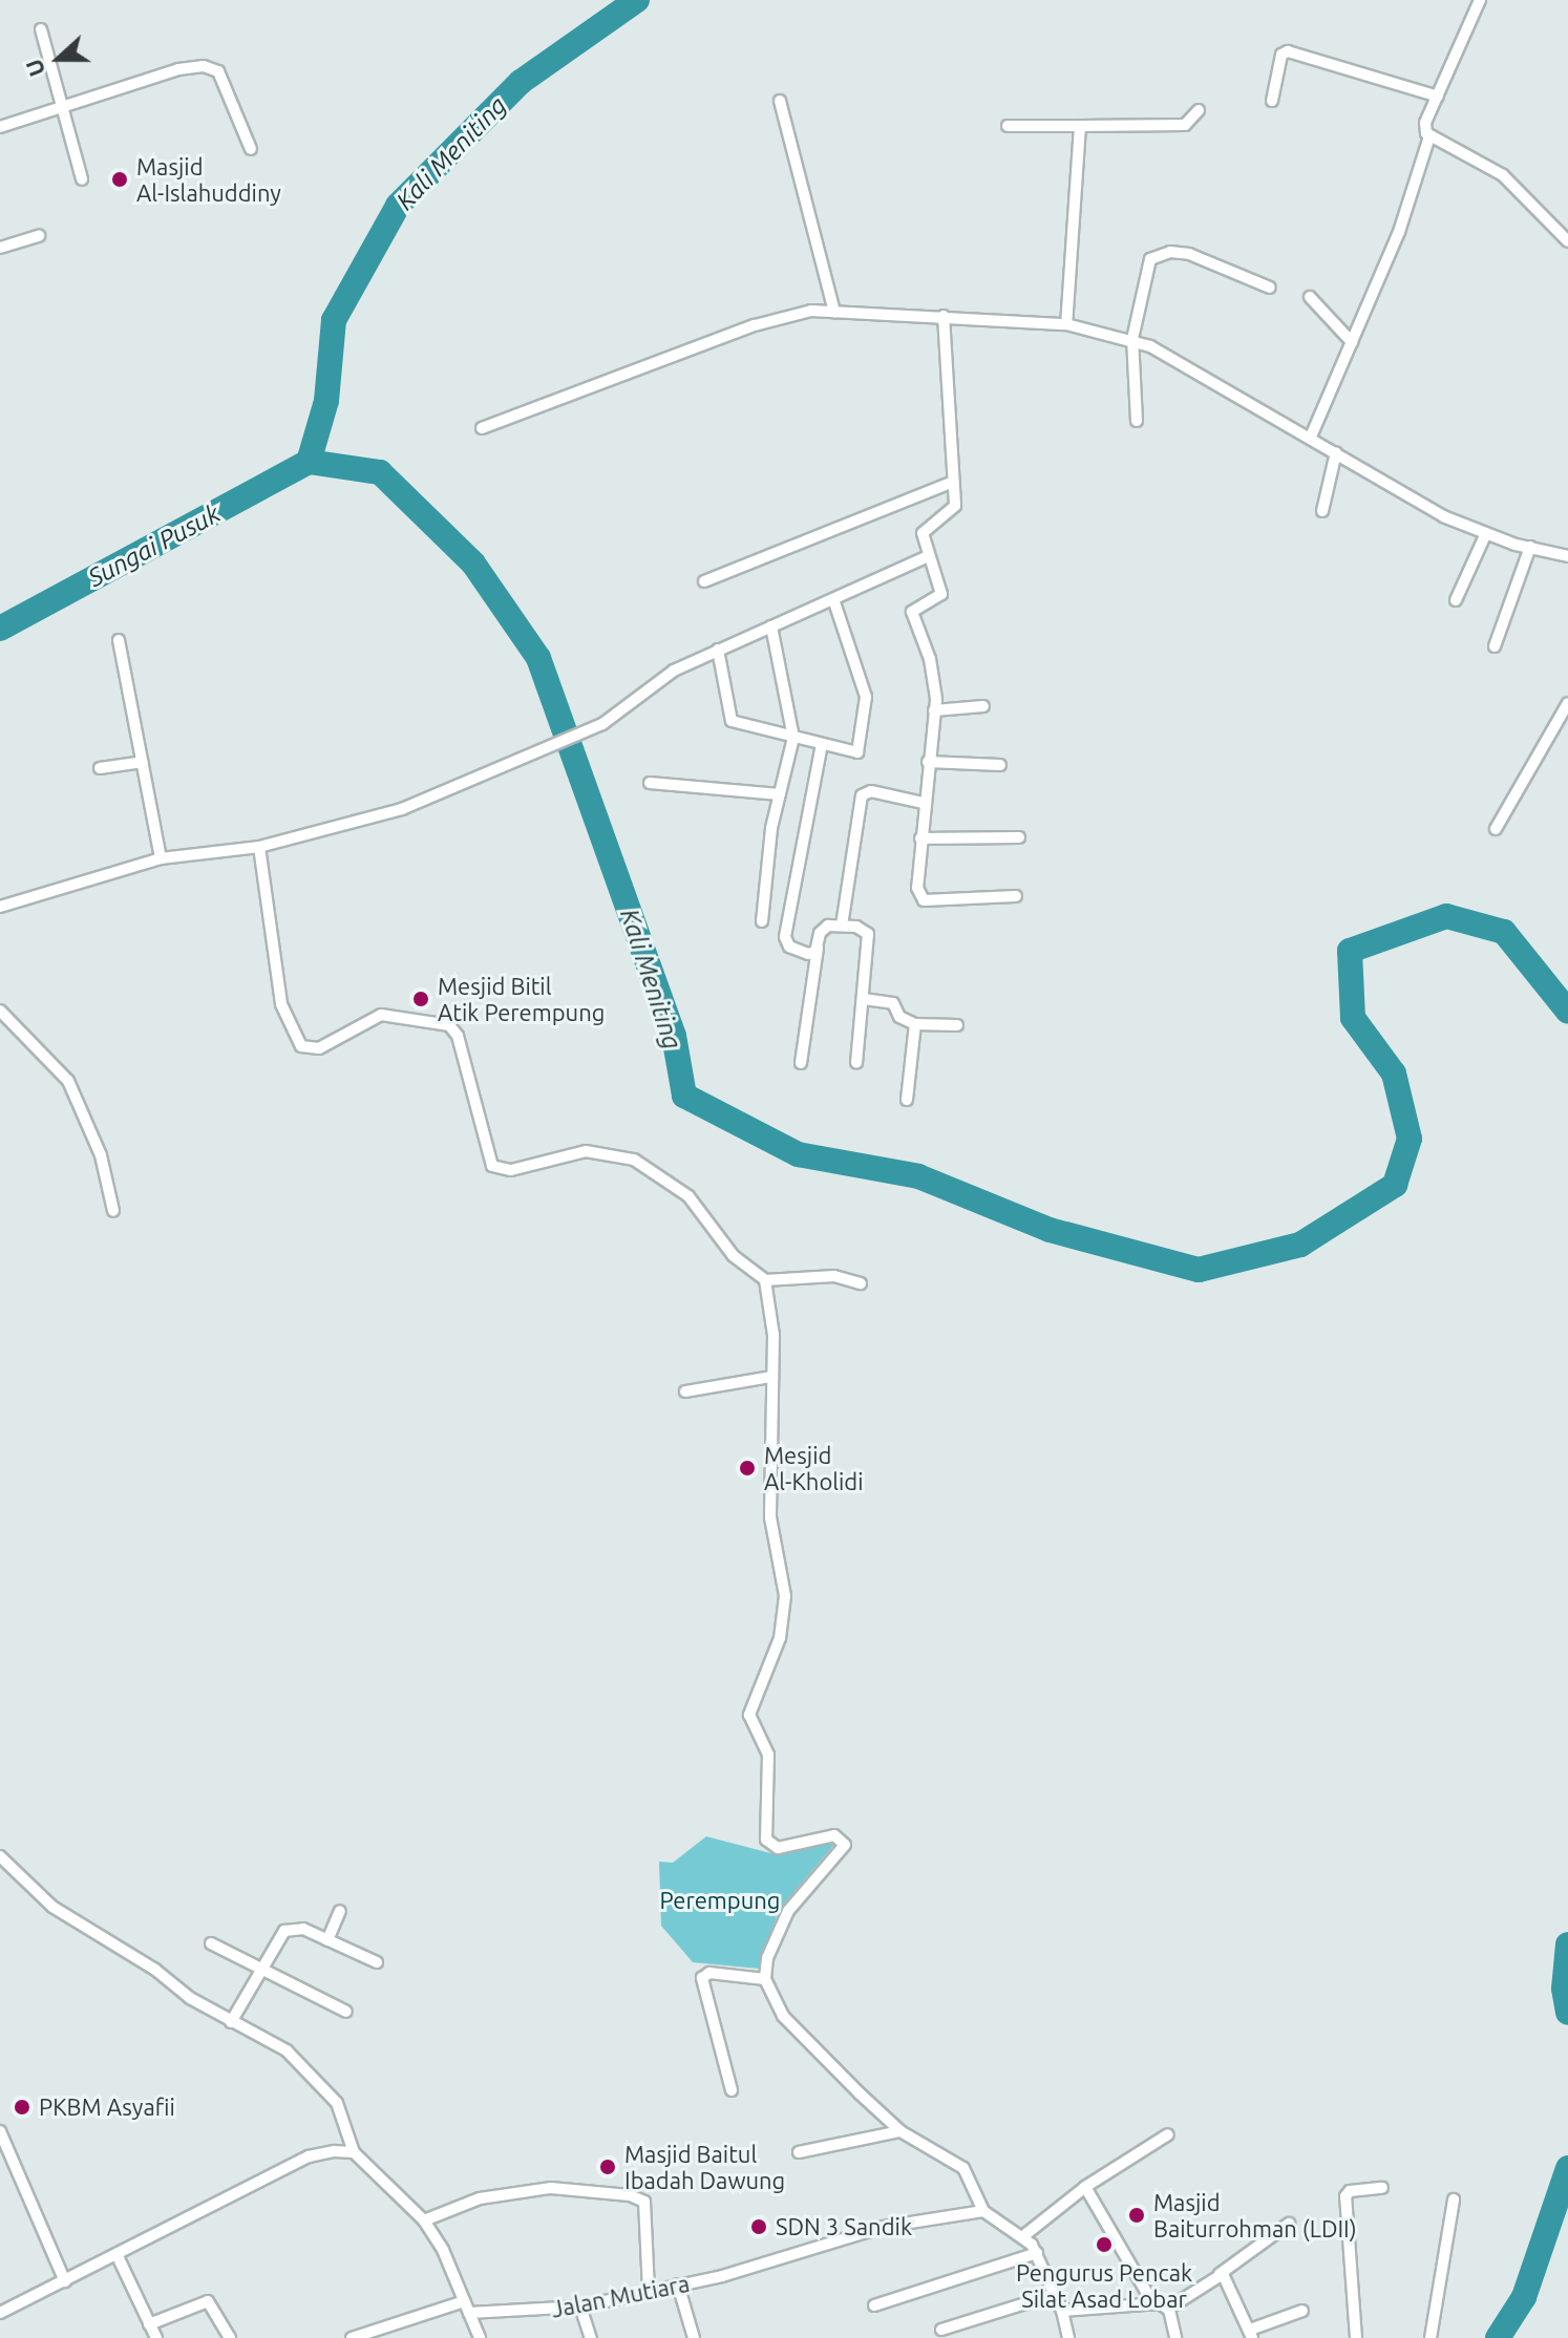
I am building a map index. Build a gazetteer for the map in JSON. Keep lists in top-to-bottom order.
{
  "streets": {
    "street": ["Jalan Mutiara"]
  },
  "water": ["Kali Meniting", "Sungai Pusuk"],
  "parks": ["Perempung"],
  "places": [
    "Masjid Al-Islahuddiny",
    "Mesjid Bitil Atik Perempung",
    "Mesjid Al-Kholidi",
    "PKBM Asyafii",
    "Masjid Baitul Ibadah Dawung",
    "Masjid Baiturrohman (LDII)",
    "SDN 3 Sandik",
    "Pengurus Pencak Silat Asad Lobar"
  ],
  "north": "left"
}
